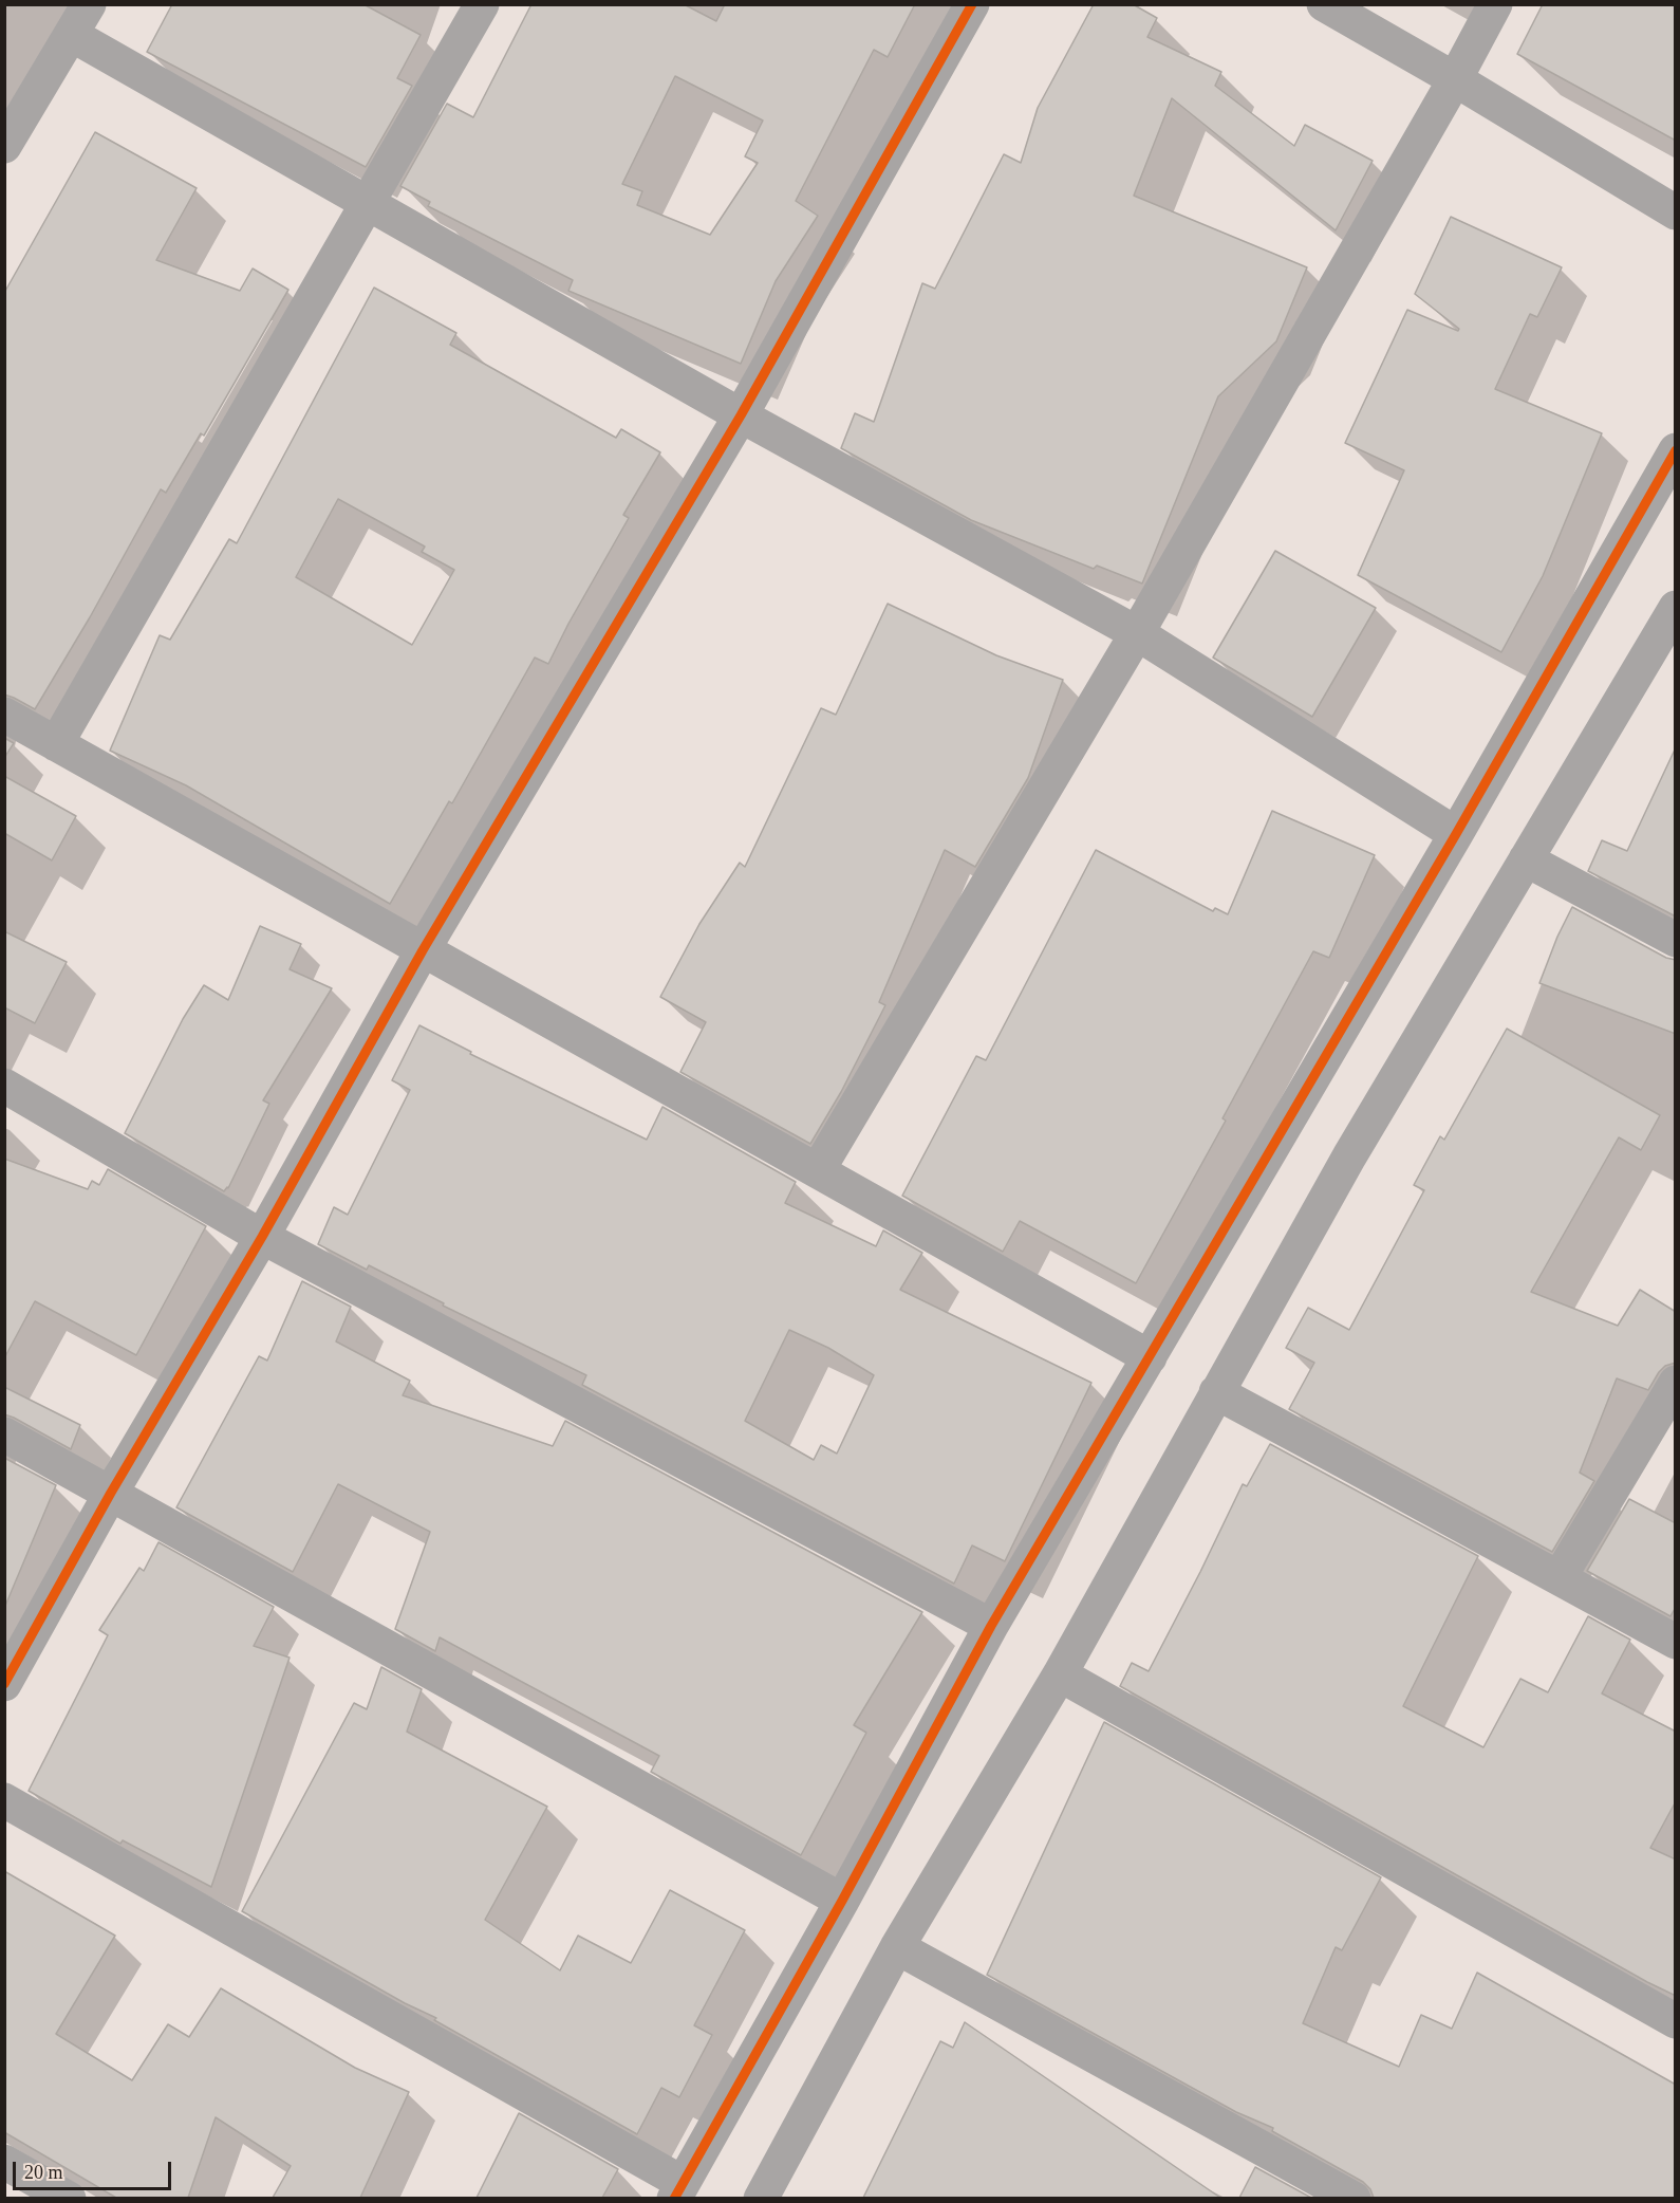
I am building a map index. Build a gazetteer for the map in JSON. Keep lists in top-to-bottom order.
{
  "scale_bar": "20 m"
}
